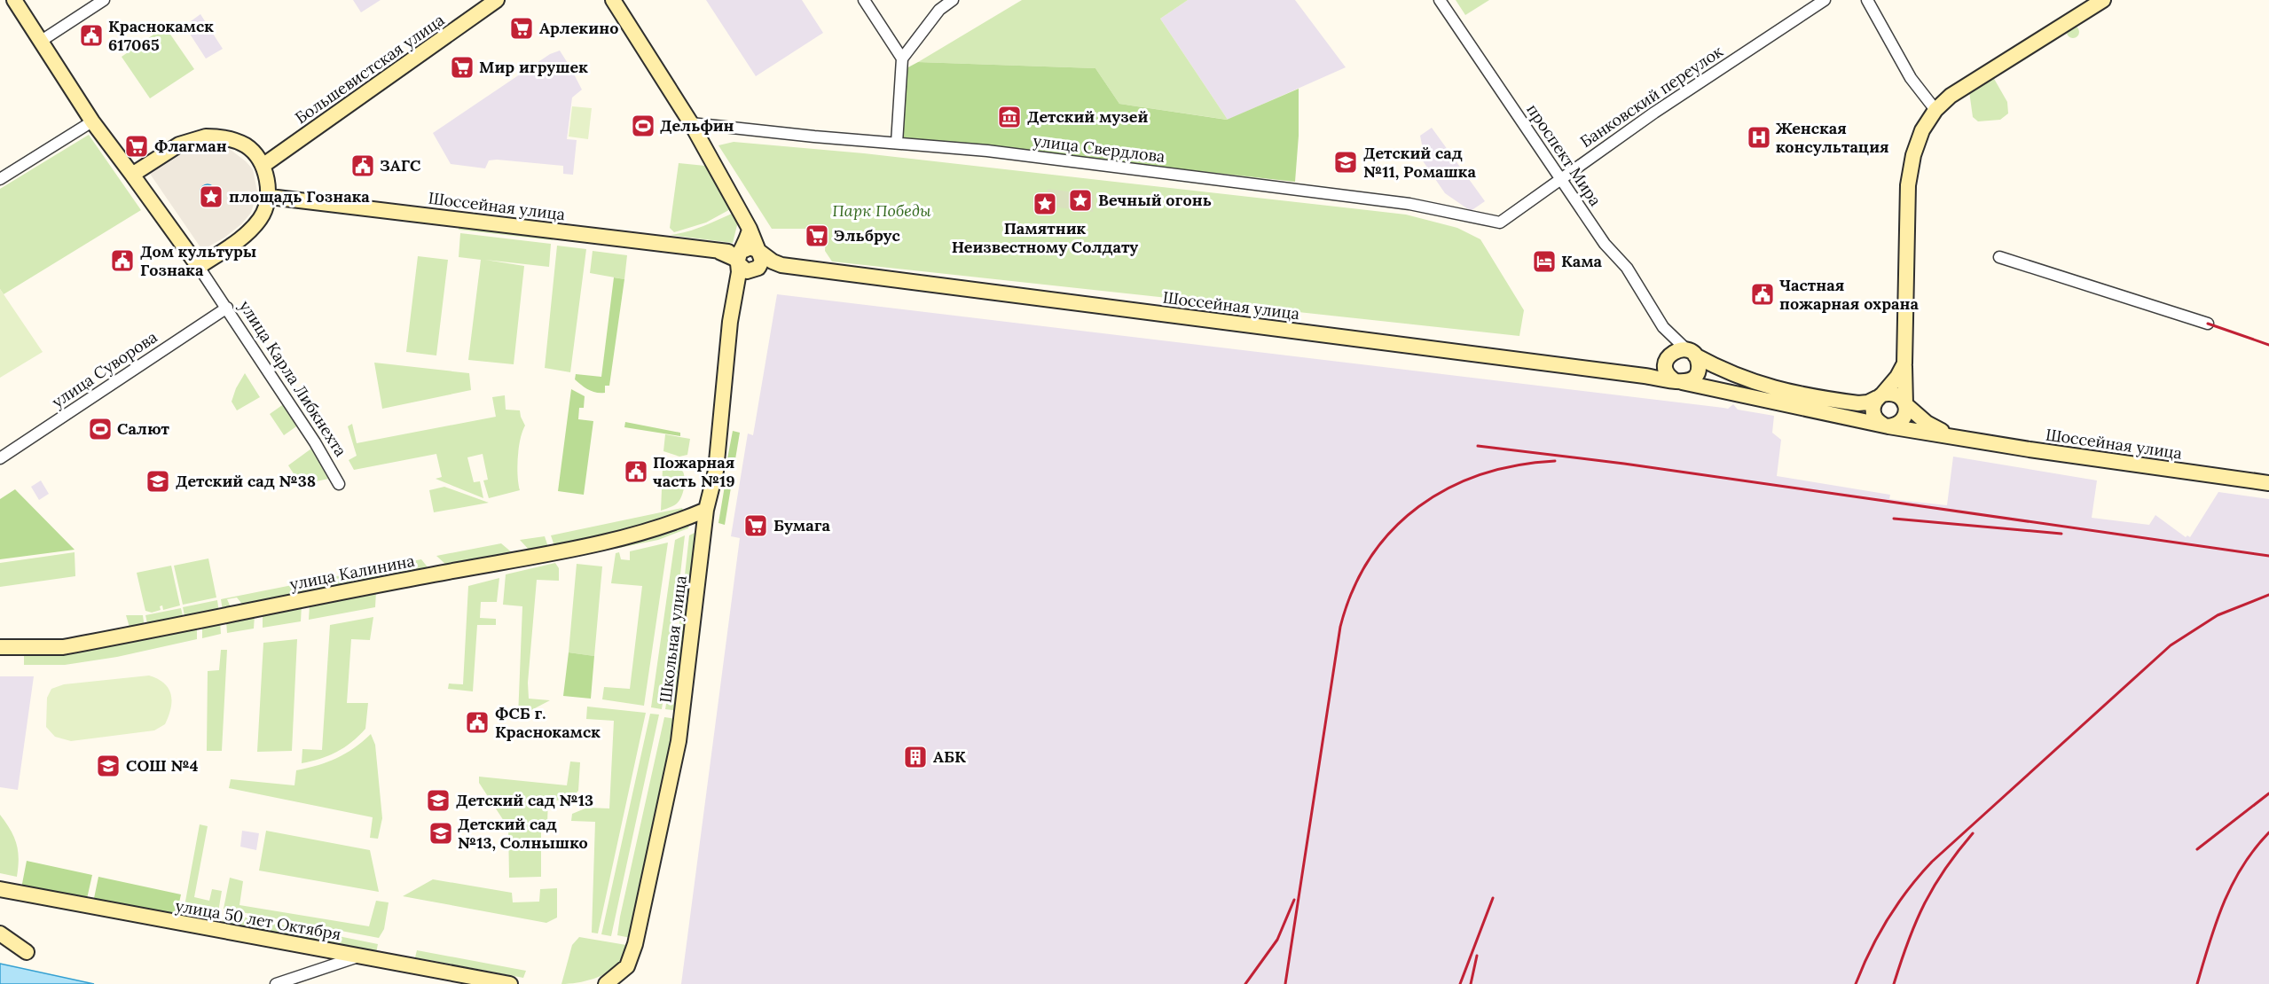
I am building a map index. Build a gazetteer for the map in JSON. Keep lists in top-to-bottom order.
{
  "streets": {
    "main road": [
      "Большевистская улица",
      "Шоссейная улица",
      "улица Калинина",
      "Школьная улица",
      "улица 50 лет Октября"
    ],
    "street": [
      "Банковский переулок",
      "улица Свердлова",
      "проспект Мира",
      "улица Суворова",
      "улица Карла Либкнехта"
    ]
  },
  "crossings": [
    ["Большевистская улица", "Шоссейная улица"],
    ["Большевистская улица", "улица Карла Либкнехта"],
    ["Банковский переулок", "улица Свердлова"],
    ["Банковский переулок", "проспект Мира"],
    ["проспект Мира", "Шоссейная улица"],
    ["Шоссейная улица", "улица Карла Либкнехта"],
    ["Шоссейная улица", "Школьная улица"],
    ["улица Суворова", "улица Карла Либкнехта"],
    ["улица Калинина", "Школьная улица"]
  ],
  "parks": ["Парк Победы"],
  "places": {
    "supermarket": [
      "Арлекино",
      "Мир игрушек",
      "Флагман",
      "Эльбрус",
      "Бумага"
    ],
    "public building": [
      "Краснокамск 617065",
      "ЗАГС",
      "Дом культуры Гознака",
      "Частная пожарная охрана",
      "Пожарная часть №19",
      "ФСБ г. Краснокамск"
    ],
    "museum": ["Детский музей"],
    "sports": ["Дельфин", "Салют"],
    "hospital": ["Женская консультация"],
    "school or university": [
      "Детский сад №11, Ромашка",
      "Детский сад №38",
      "СОШ №4",
      "Детский сад №13",
      "Детский сад №13, Солнышко"
    ],
    "place": ["площадь Гознака", "Вечный огонь", "Памятник Неизвестному Солдату"],
    "hotel": ["Кама"],
    "building": ["АБК"]
  }
}
